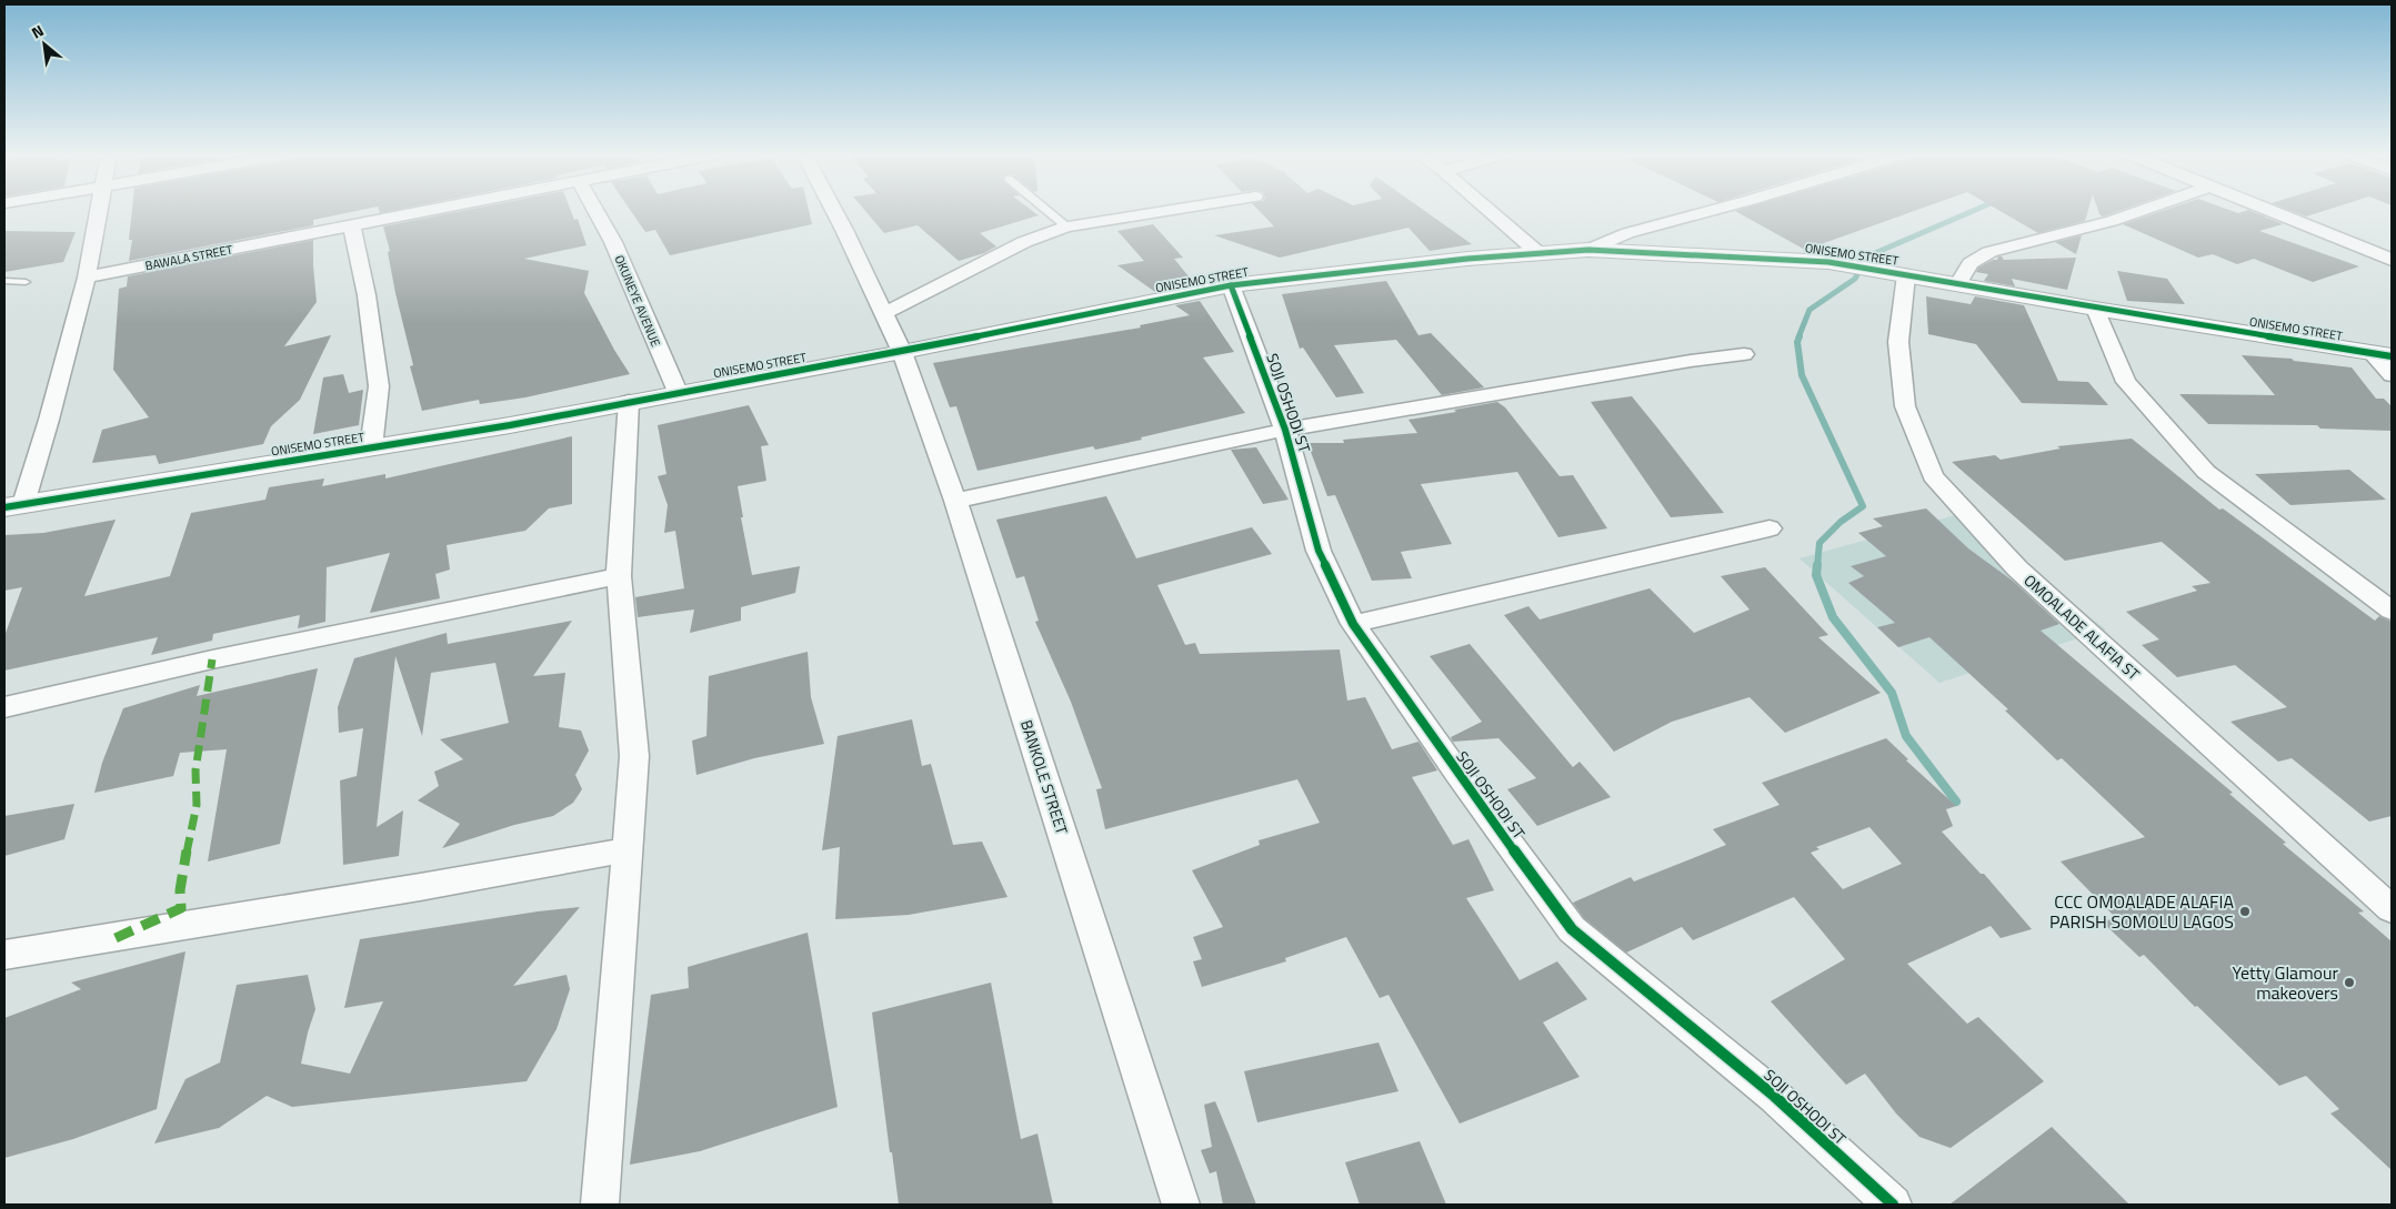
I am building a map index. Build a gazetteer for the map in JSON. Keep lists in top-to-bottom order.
{
  "streets": {
    "street": [
      "ONISEMO STREET",
      "BAWALA STREET",
      "OKUNEYE AVENUE",
      "SOJI OSHODI ST",
      "OMOALADE ALAFIA ST",
      "BANKOLE STREET"
    ]
  },
  "crossings": [
    ["ONISEMO STREET", "OKUNEYE AVENUE"],
    ["ONISEMO STREET", "SOJI OSHODI ST"],
    ["ONISEMO STREET", "OMOALADE ALAFIA ST"],
    ["ONISEMO STREET", "BANKOLE STREET"]
  ],
  "places": ["CCC OMOALADE ALAFIA PARISH SOMOLU LAGOS", "Yetty Glamour makeovers"],
  "north": "top left"
}
